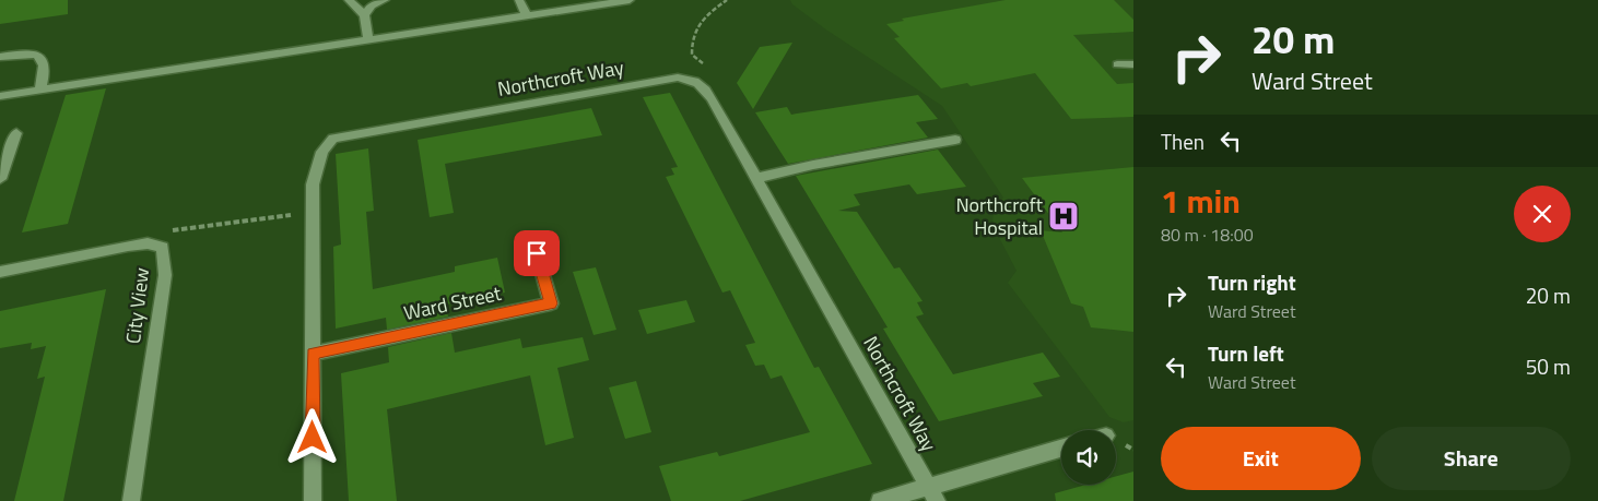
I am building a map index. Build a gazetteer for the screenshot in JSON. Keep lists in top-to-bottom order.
{
  "streets": {
    "street": ["Northcroft Way", "Ward Street", "City View"]
  },
  "crossings": [
    ["Northcroft Way", "Ward Street"]
  ],
  "places": {
    "hospital": ["Northcroft Hospital"]
  },
  "page": {
    "turn": ["20 m", "Ward Street"],
    "then": "Then",
    "heading": ["1 min", "80 m · 18:00"],
    "list": [
      {
        "name": "Turn right",
        "note": "Ward Street",
        "value": "20 m"
      },
      {
        "name": "Turn left",
        "note": "Ward Street",
        "value": "50 m"
      }
    ],
    "buttons": ["Exit", "Share"]
  }
}
